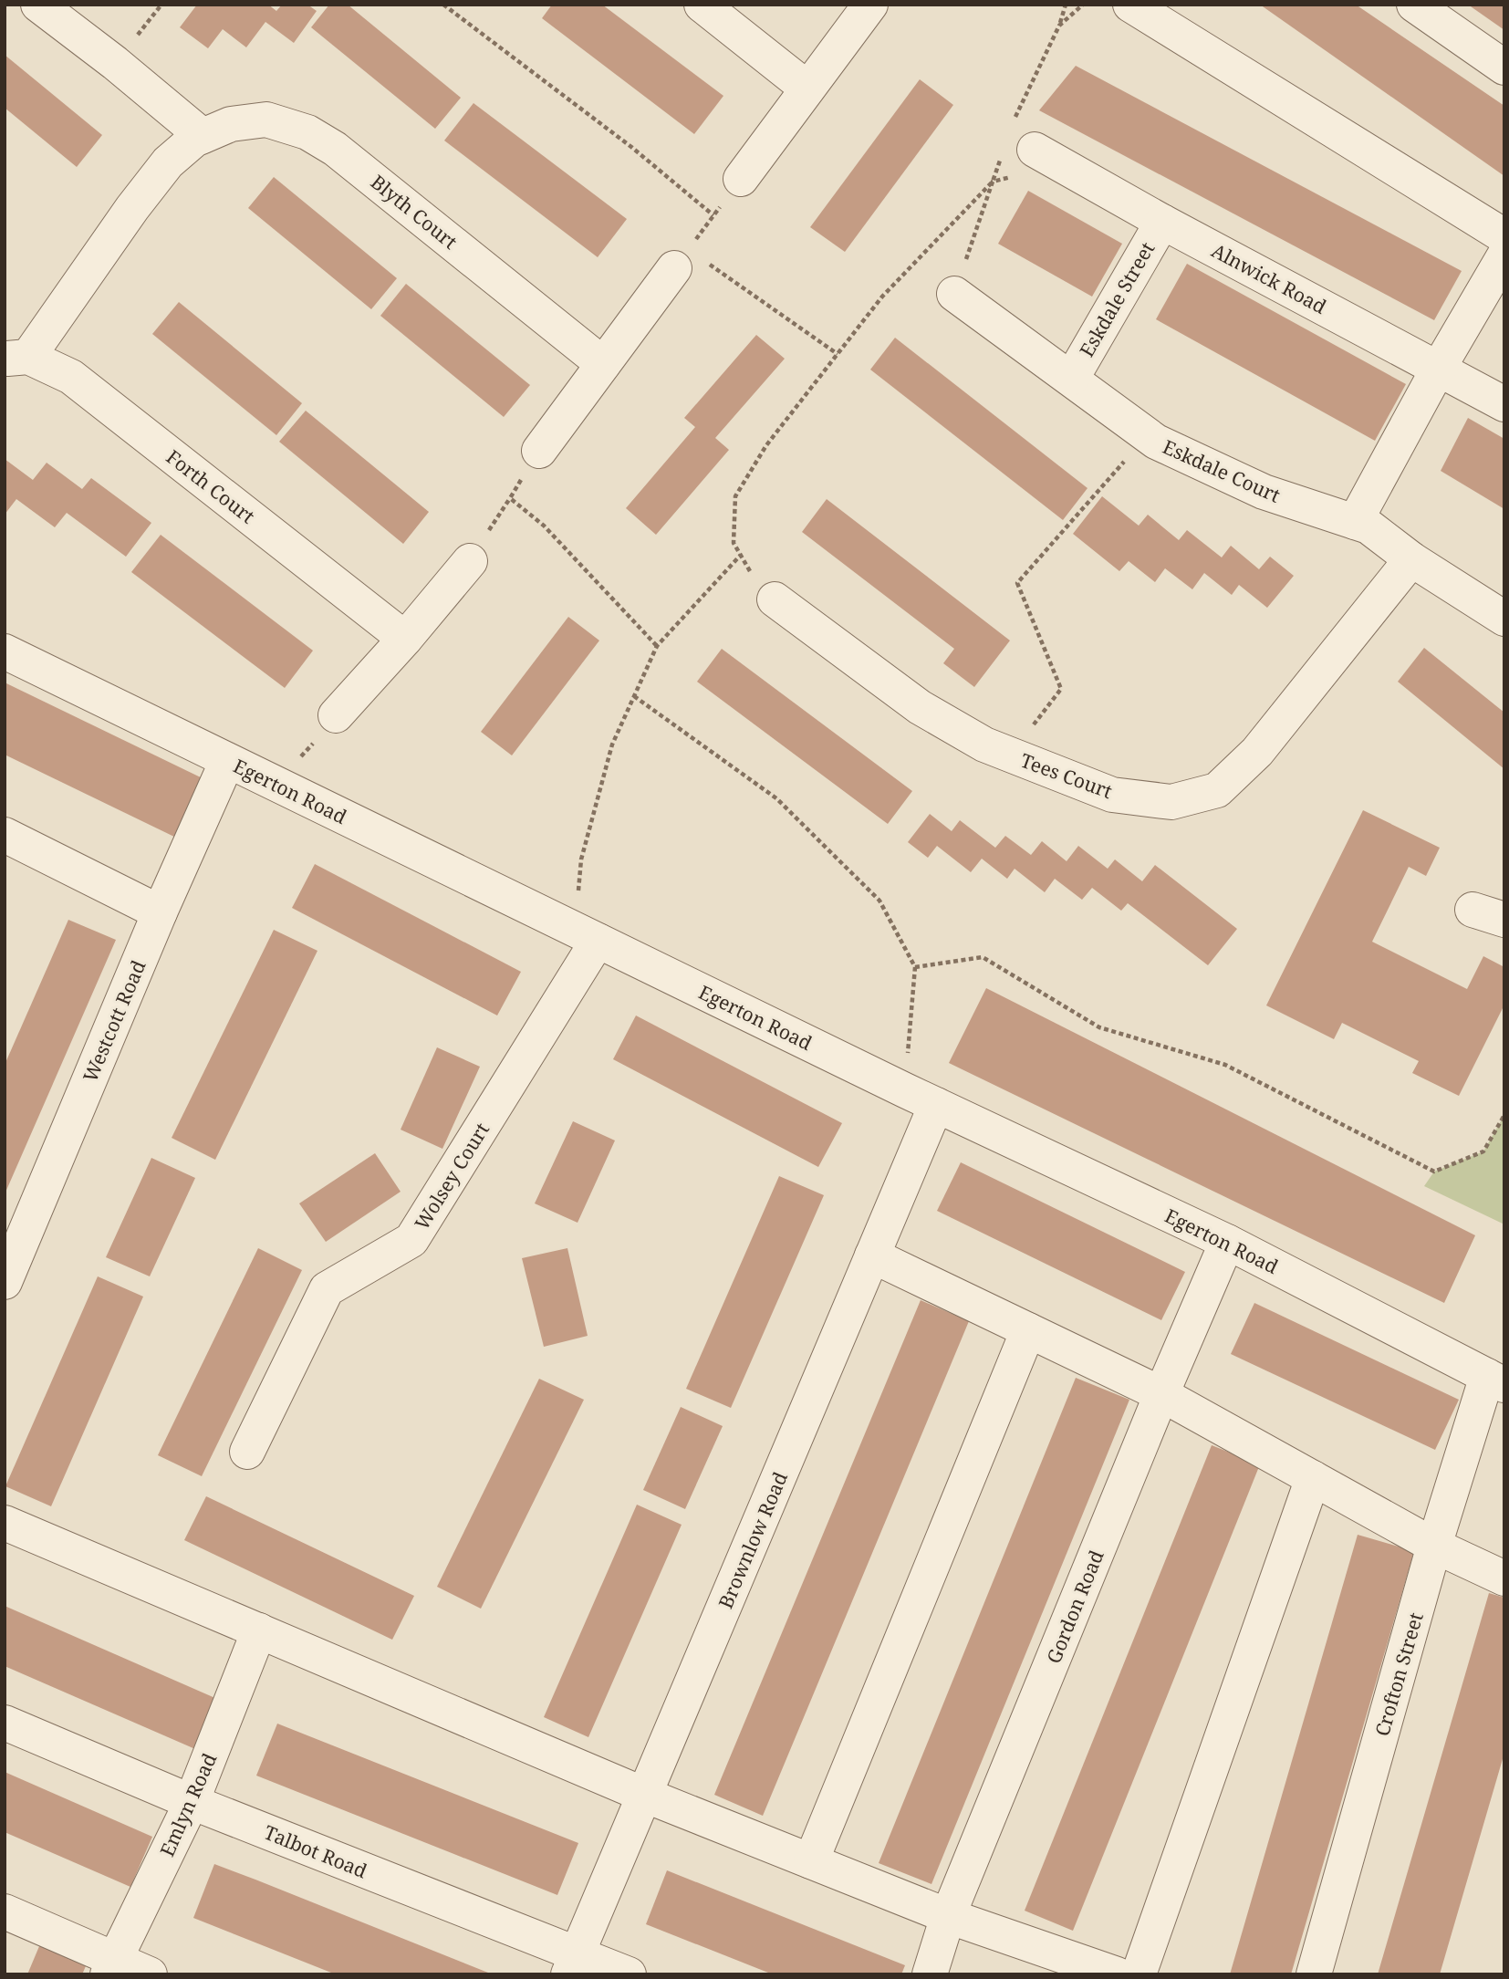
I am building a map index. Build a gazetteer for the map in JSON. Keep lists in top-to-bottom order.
{
  "streets": {
    "street": [
      "Blyth Court",
      "Alnwick Road",
      "Eskdale Street",
      "Eskdale Court",
      "Forth Court",
      "Tees Court",
      "Egerton Road",
      "Westcott Road",
      "Wolsey Court",
      "Brownlow Road",
      "Gordon Road",
      "Crofton Street",
      "Emlyn Road",
      "Talbot Road"
    ]
  },
  "crossings": [
    ["Blyth Court", "Forth Court"],
    ["Alnwick Road", "Eskdale Street"],
    ["Eskdale Street", "Eskdale Court"],
    ["Eskdale Court", "Tees Court"],
    ["Egerton Road", "Westcott Road"],
    ["Egerton Road", "Wolsey Court"],
    ["Egerton Road", "Brownlow Road"],
    ["Egerton Road", "Gordon Road"],
    ["Egerton Road", "Crofton Street"],
    ["Brownlow Road", "Talbot Road"],
    ["Emlyn Road", "Talbot Road"]
  ]
}
